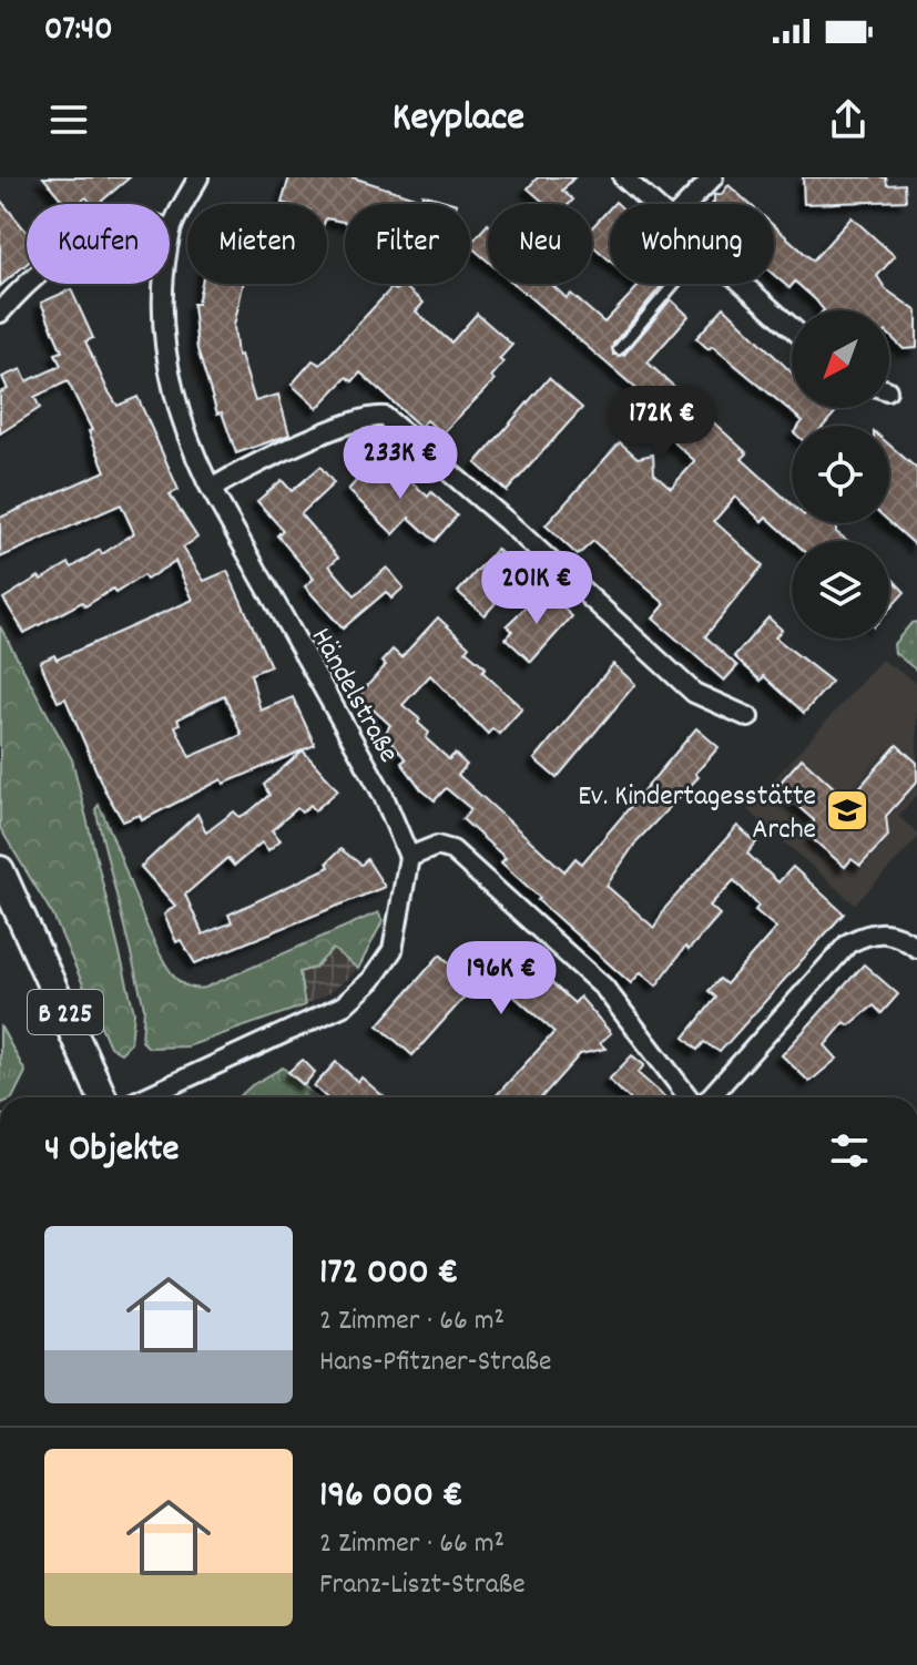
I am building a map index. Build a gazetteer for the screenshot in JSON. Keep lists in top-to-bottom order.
{
  "streets": {
    "main road": ["B 225"],
    "street": ["Händelstraße"]
  },
  "places": {
    "school or university": ["Ev. Kindertagesstätte Arche"]
  },
  "north": "bottom left",
  "page": {
    "status": "07:40",
    "header": "Keyplace",
    "chip": [
      "Kaufen",
      "Mieten",
      "Filter",
      "Neu",
      "Wohnung"
    ],
    "price": [
      "172K €",
      "233K €",
      "201K €",
      "196K €"
    ],
    "heading": "4 Objekte",
    "list": [
      {
        "name": "172 000 €",
        "note": "2 Zimmer · 66 m² · Hans-Pfitzner-Straße"
      },
      {
        "name": "196 000 €",
        "note": "2 Zimmer · 66 m² · Franz-Liszt-Straße"
      }
    ]
  }
}
